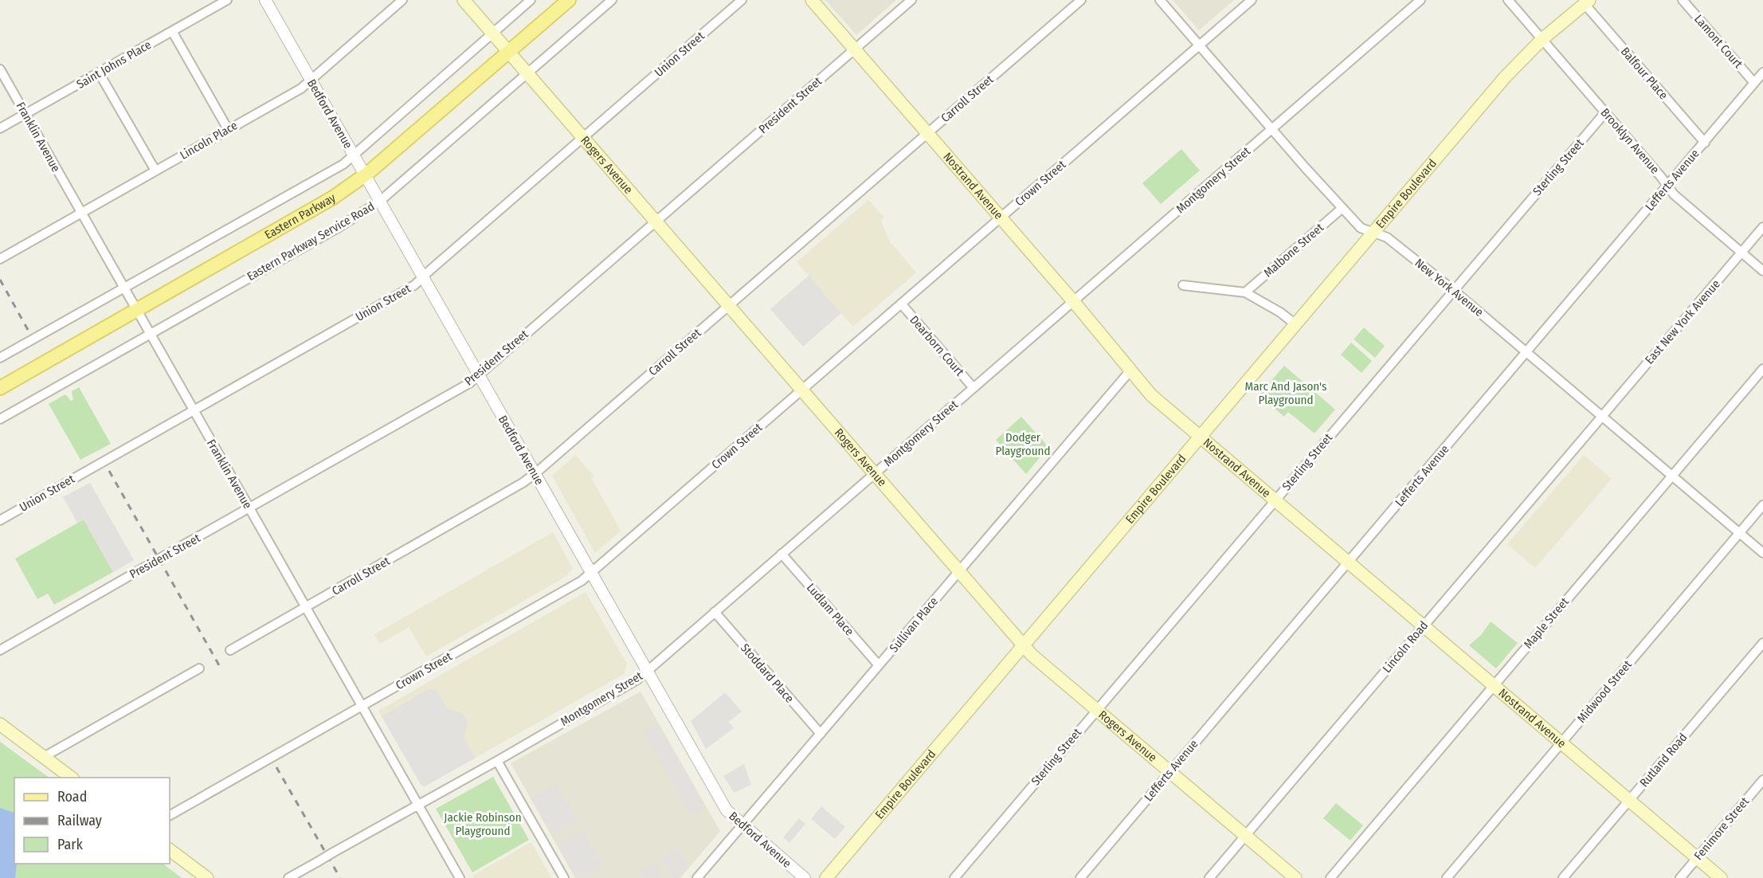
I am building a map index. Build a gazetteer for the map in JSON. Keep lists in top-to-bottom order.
{
  "streets": {
    "main road": [
      "Rogers Avenue",
      "Nostrand Avenue",
      "Empire Boulevard",
      "Eastern Parkway"
    ],
    "street": [
      "Lamont Court",
      "Union Street",
      "Saint Johns Place",
      "Balfour Place",
      "Carroll Street",
      "President Street",
      "Bedford Avenue",
      "Franklin Avenue",
      "Lincoln Place",
      "Brooklyn Avenue",
      "Sterling Street",
      "Montgomery Street",
      "Lefferts Avenue",
      "Crown Street",
      "Eastern Parkway Service Road",
      "Malbone Street",
      "New York Avenue",
      "East New York Avenue",
      "Dearborn Court",
      "Ludlam Place",
      "Maple Street",
      "Sullivan Place",
      "Lincoln Road",
      "Stoddard Place",
      "Midwood Street",
      "Rutland Road",
      "Fenimore Street"
    ]
  },
  "crossings": [
    ["Lamont Court", "Lefferts Avenue"],
    ["Union Street", "Bedford Avenue"],
    ["Union Street", "Franklin Avenue"],
    ["Union Street", "Rogers Avenue"],
    ["Saint Johns Place", "Franklin Avenue"],
    ["Balfour Place", "Lefferts Avenue"],
    ["Balfour Place", "Empire Boulevard"],
    ["Carroll Street", "Bedford Avenue"],
    ["Carroll Street", "Franklin Avenue"],
    ["Carroll Street", "Rogers Avenue"],
    ["Carroll Street", "Nostrand Avenue"],
    ["President Street", "Bedford Avenue"],
    ["President Street", "Franklin Avenue"],
    ["President Street", "Rogers Avenue"],
    ["President Street", "Nostrand Avenue"],
    ["Bedford Avenue", "Lincoln Place"],
    ["Bedford Avenue", "Montgomery Street"],
    ["Bedford Avenue", "Crown Street"],
    ["Bedford Avenue", "Eastern Parkway"],
    ["Bedford Avenue", "Eastern Parkway Service Road"],
    ["Bedford Avenue", "Sullivan Place"],
    ["Franklin Avenue", "Lincoln Place"],
    ["Franklin Avenue", "Montgomery Street"],
    ["Franklin Avenue", "Crown Street"],
    ["Franklin Avenue", "Eastern Parkway"],
    ["Franklin Avenue", "Eastern Parkway Service Road"],
    ["Brooklyn Avenue", "Sterling Street"],
    ["Brooklyn Avenue", "Lefferts Avenue"],
    ["Brooklyn Avenue", "Empire Boulevard"],
    ["Brooklyn Avenue", "East New York Avenue"],
    ["Rogers Avenue", "Sterling Street"],
    ["Rogers Avenue", "Montgomery Street"],
    ["Rogers Avenue", "Lefferts Avenue"],
    ["Rogers Avenue", "Crown Street"],
    ["Rogers Avenue", "Empire Boulevard"],
    ["Rogers Avenue", "Eastern Parkway"],
    ["Rogers Avenue", "Eastern Parkway Service Road"],
    ["Rogers Avenue", "Sullivan Place"],
    ["Rogers Avenue", "Lincoln Road"],
    ["Sterling Street", "Nostrand Avenue"],
    ["Sterling Street", "New York Avenue"],
    ["Montgomery Street", "Nostrand Avenue"],
    ["Montgomery Street", "New York Avenue"],
    ["Montgomery Street", "Dearborn Court"],
    ["Montgomery Street", "Ludlam Place"],
    ["Montgomery Street", "Stoddard Place"],
    ["Lefferts Avenue", "Nostrand Avenue"],
    ["Lefferts Avenue", "New York Avenue"],
    ["Crown Street", "Nostrand Avenue"],
    ["Crown Street", "New York Avenue"],
    ["Crown Street", "Dearborn Court"],
    ["Nostrand Avenue", "Empire Boulevard"],
    ["Nostrand Avenue", "Maple Street"],
    ["Nostrand Avenue", "Sullivan Place"],
    ["Nostrand Avenue", "Lincoln Road"],
    ["Nostrand Avenue", "Midwood Street"],
    ["Nostrand Avenue", "Rutland Road"],
    ["Nostrand Avenue", "Fenimore Street"],
    ["Empire Boulevard", "New York Avenue"],
    ["Malbone Street", "New York Avenue"],
    ["New York Avenue", "East New York Avenue"],
    ["New York Avenue", "Maple Street"],
    ["New York Avenue", "Lincoln Road"],
    ["New York Avenue", "Midwood Street"],
    ["East New York Avenue", "Lincoln Road"],
    ["Ludlam Place", "Sullivan Place"],
    ["Sullivan Place", "Stoddard Place"]
  ],
  "parks": ["Marc And Jason's Playground", "Dodger Playground", "Jackie Robinson Playground"],
  "legend": ["Road", "Railway", "Park"]
}
